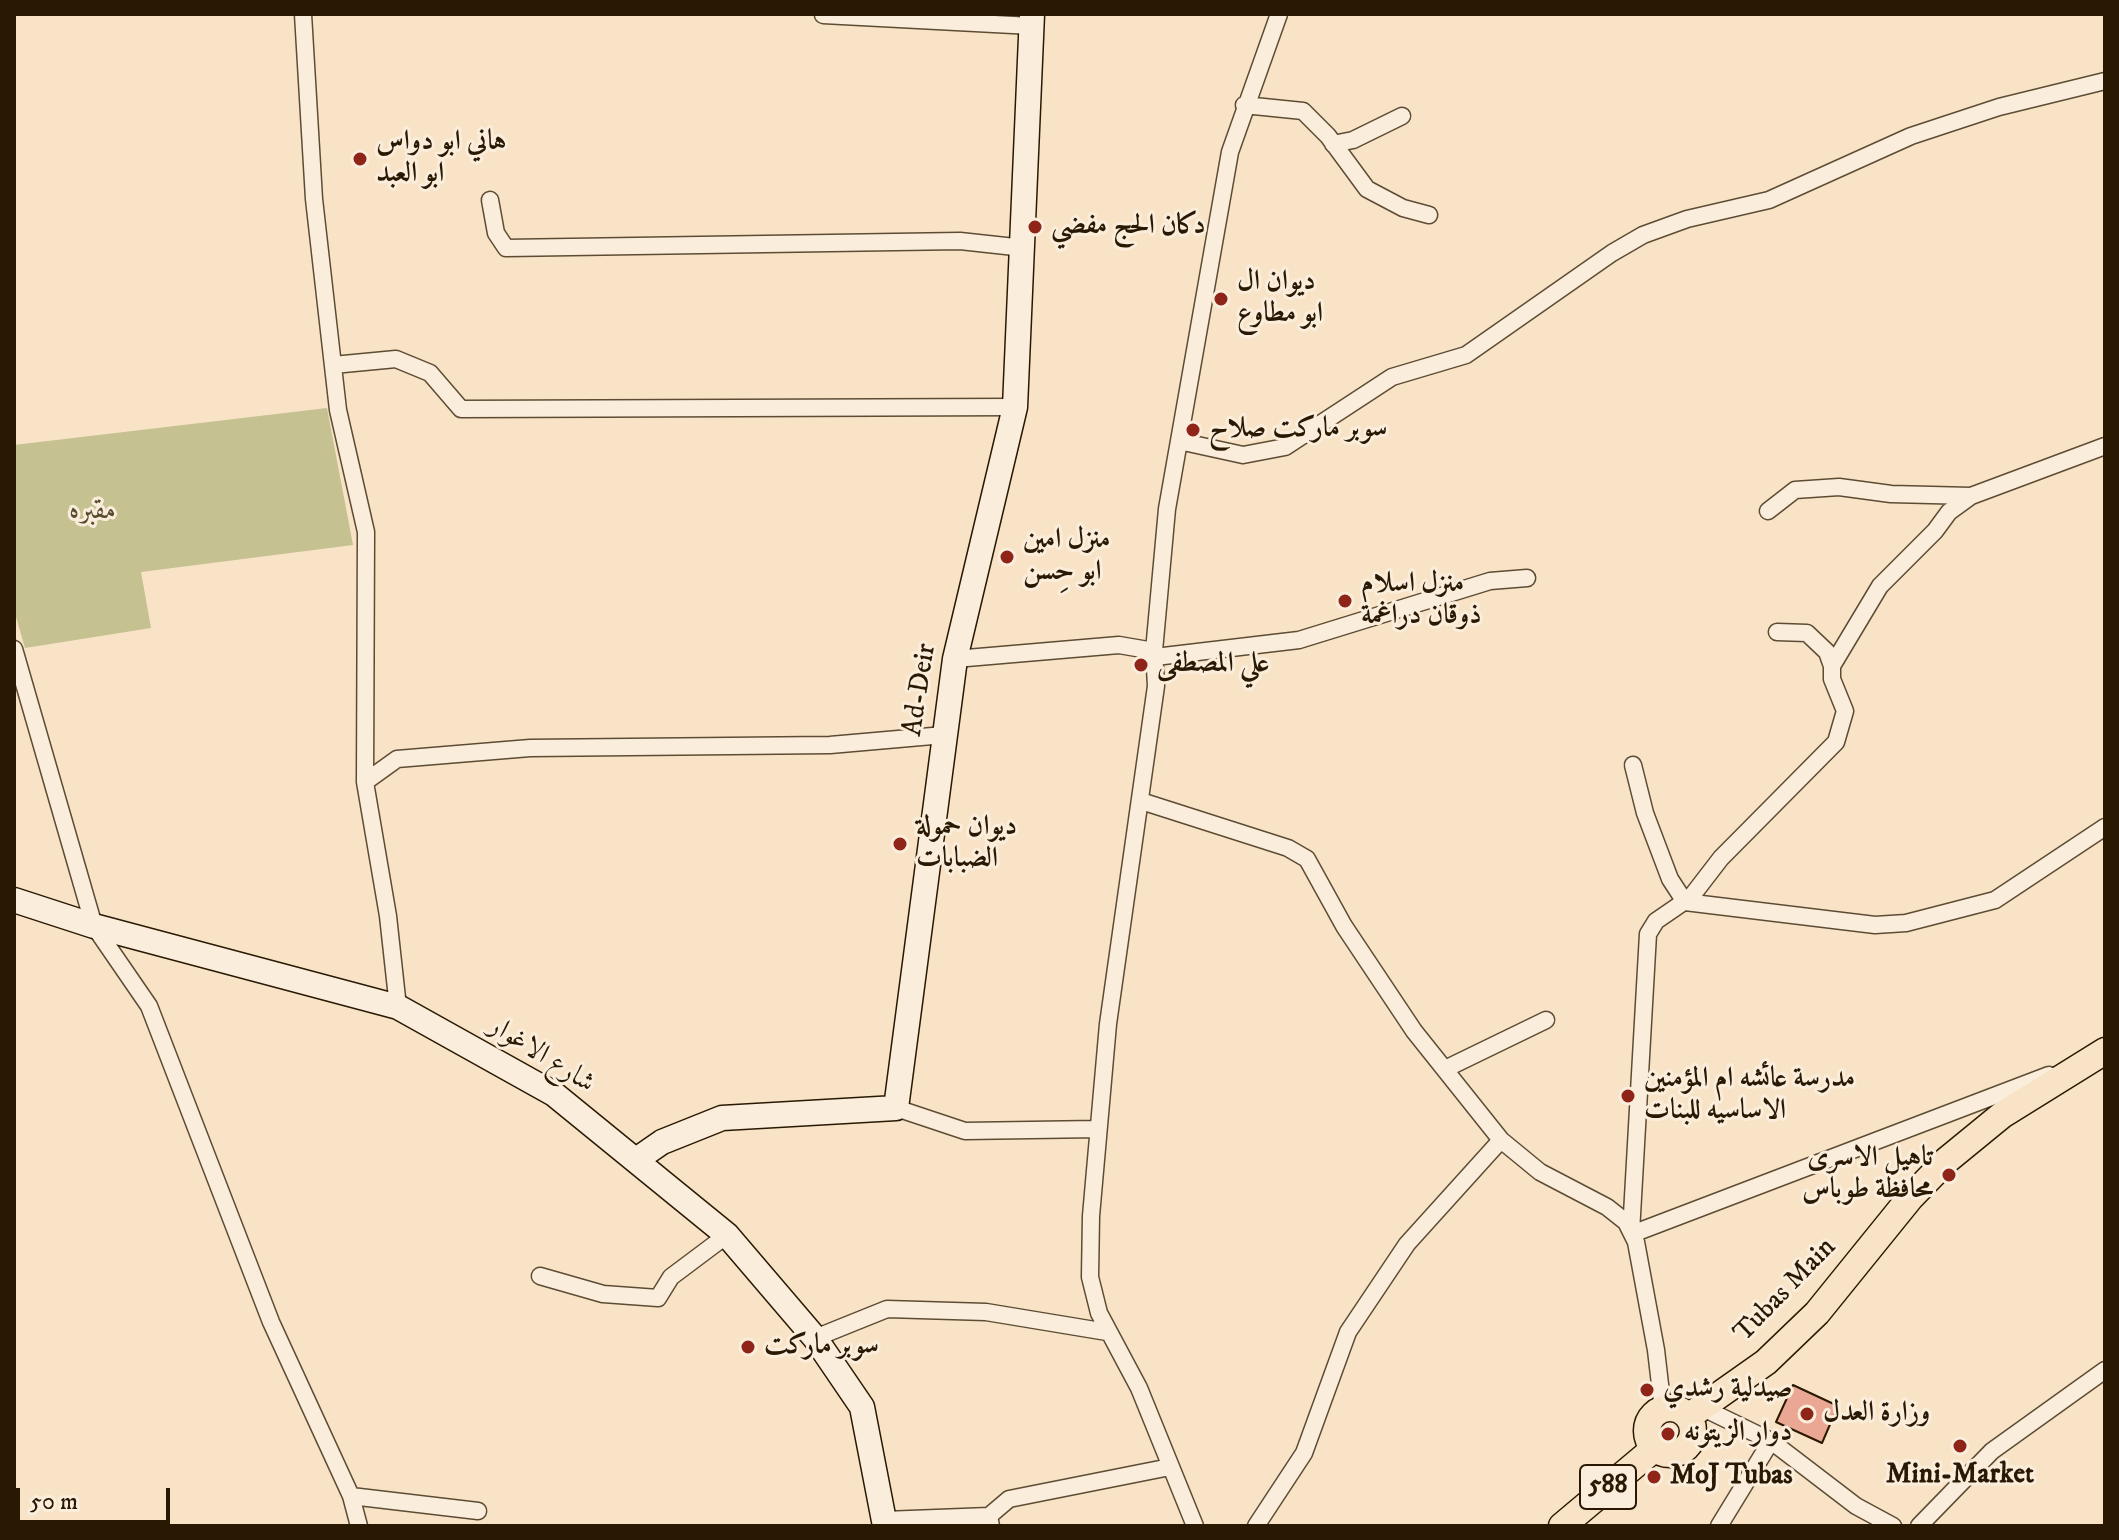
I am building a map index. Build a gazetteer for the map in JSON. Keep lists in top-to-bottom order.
{
  "streets": {
    "main road": ["Tubas Main", "588"],
    "street": ["Ad-Deir", "شارع الاغوار"]
  },
  "crossings": [
    ["Tubas Main", "588"]
  ],
  "parks": ["مقبره"],
  "places": [
    "هاني ابو دواس ابو العبد",
    "دكان الحج مفضي",
    "ديوان ال ابو مطاوع",
    "سوبر ماركت صلاح",
    "منزل امين ابو حِسن",
    "منزل اسلام ذوقان دراغمة",
    "علي المصطفى",
    "ديوان حمولة الضبابات",
    "مدرسة عائشه ام المؤمنين الاساسيه للبنات",
    "تاهيل الاسرى محافظة طوباس",
    "سوبر ماركت",
    "صيدلية رشدي",
    "وزارة العدل",
    "دوار الزيتونه",
    "Mini-Market",
    "MoJ Tubas"
  ],
  "scale_bar": "50 m"
}
